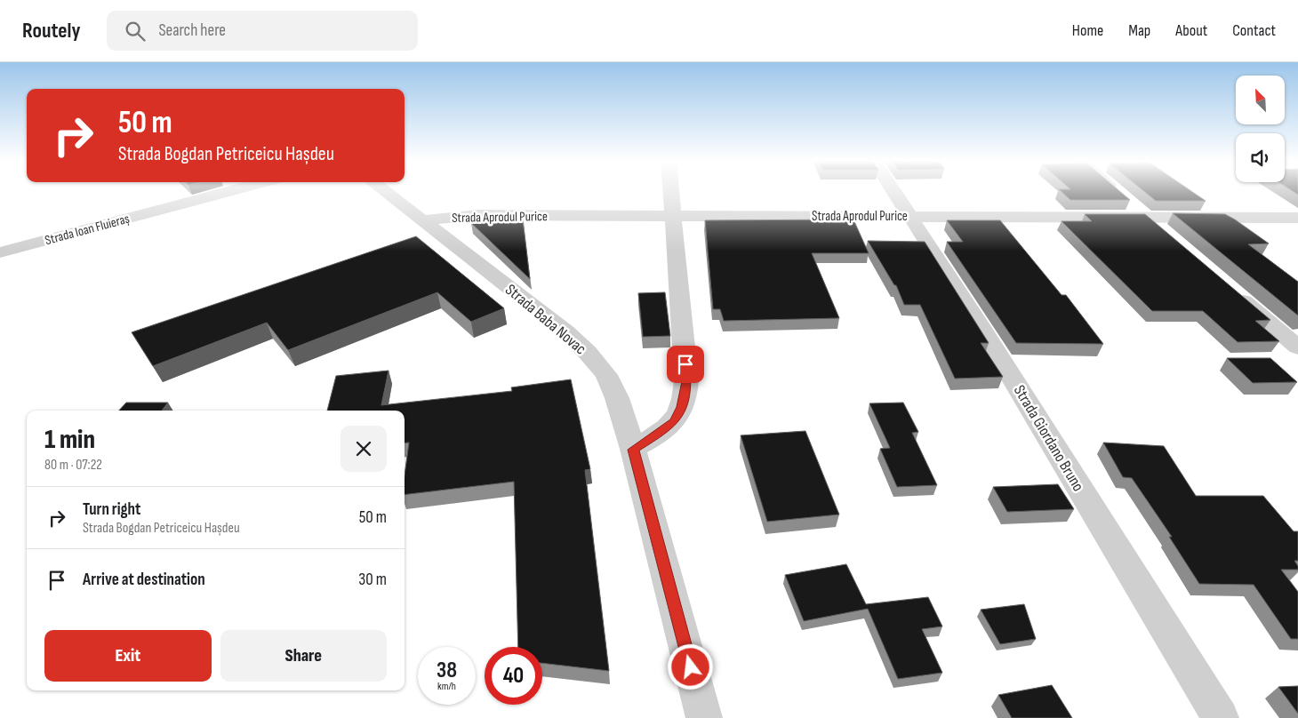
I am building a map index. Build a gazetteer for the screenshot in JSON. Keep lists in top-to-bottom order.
{
  "streets": {
    "street": [
      "Strada Aprodul Purice",
      "Strada Ioan Fluieraș",
      "Strada Baba Novac",
      "Strada Giordano Bruno"
    ]
  },
  "crossings": [
    ["Strada Aprodul Purice", "Strada Baba Novac"],
    ["Strada Aprodul Purice", "Strada Giordano Bruno"]
  ],
  "north": "top left",
  "page": {
    "header": "Routely",
    "search": "Search here",
    "nav": [
      "Home",
      "Map",
      "About",
      "Contact"
    ],
    "turn": ["50 m", "Strada Bogdan Petriceicu Hașdeu"],
    "heading": ["1 min", "80 m · 07:22"],
    "list": [
      {
        "name": "Turn right",
        "note": "Strada Bogdan Petriceicu Hașdeu",
        "value": "50 m"
      },
      {
        "name": "Arrive at destination",
        "value": "30 m"
      }
    ],
    "buttons": ["Exit", "Share"],
    "speed": "38 km/h",
    "limit": "40"
  }
}
